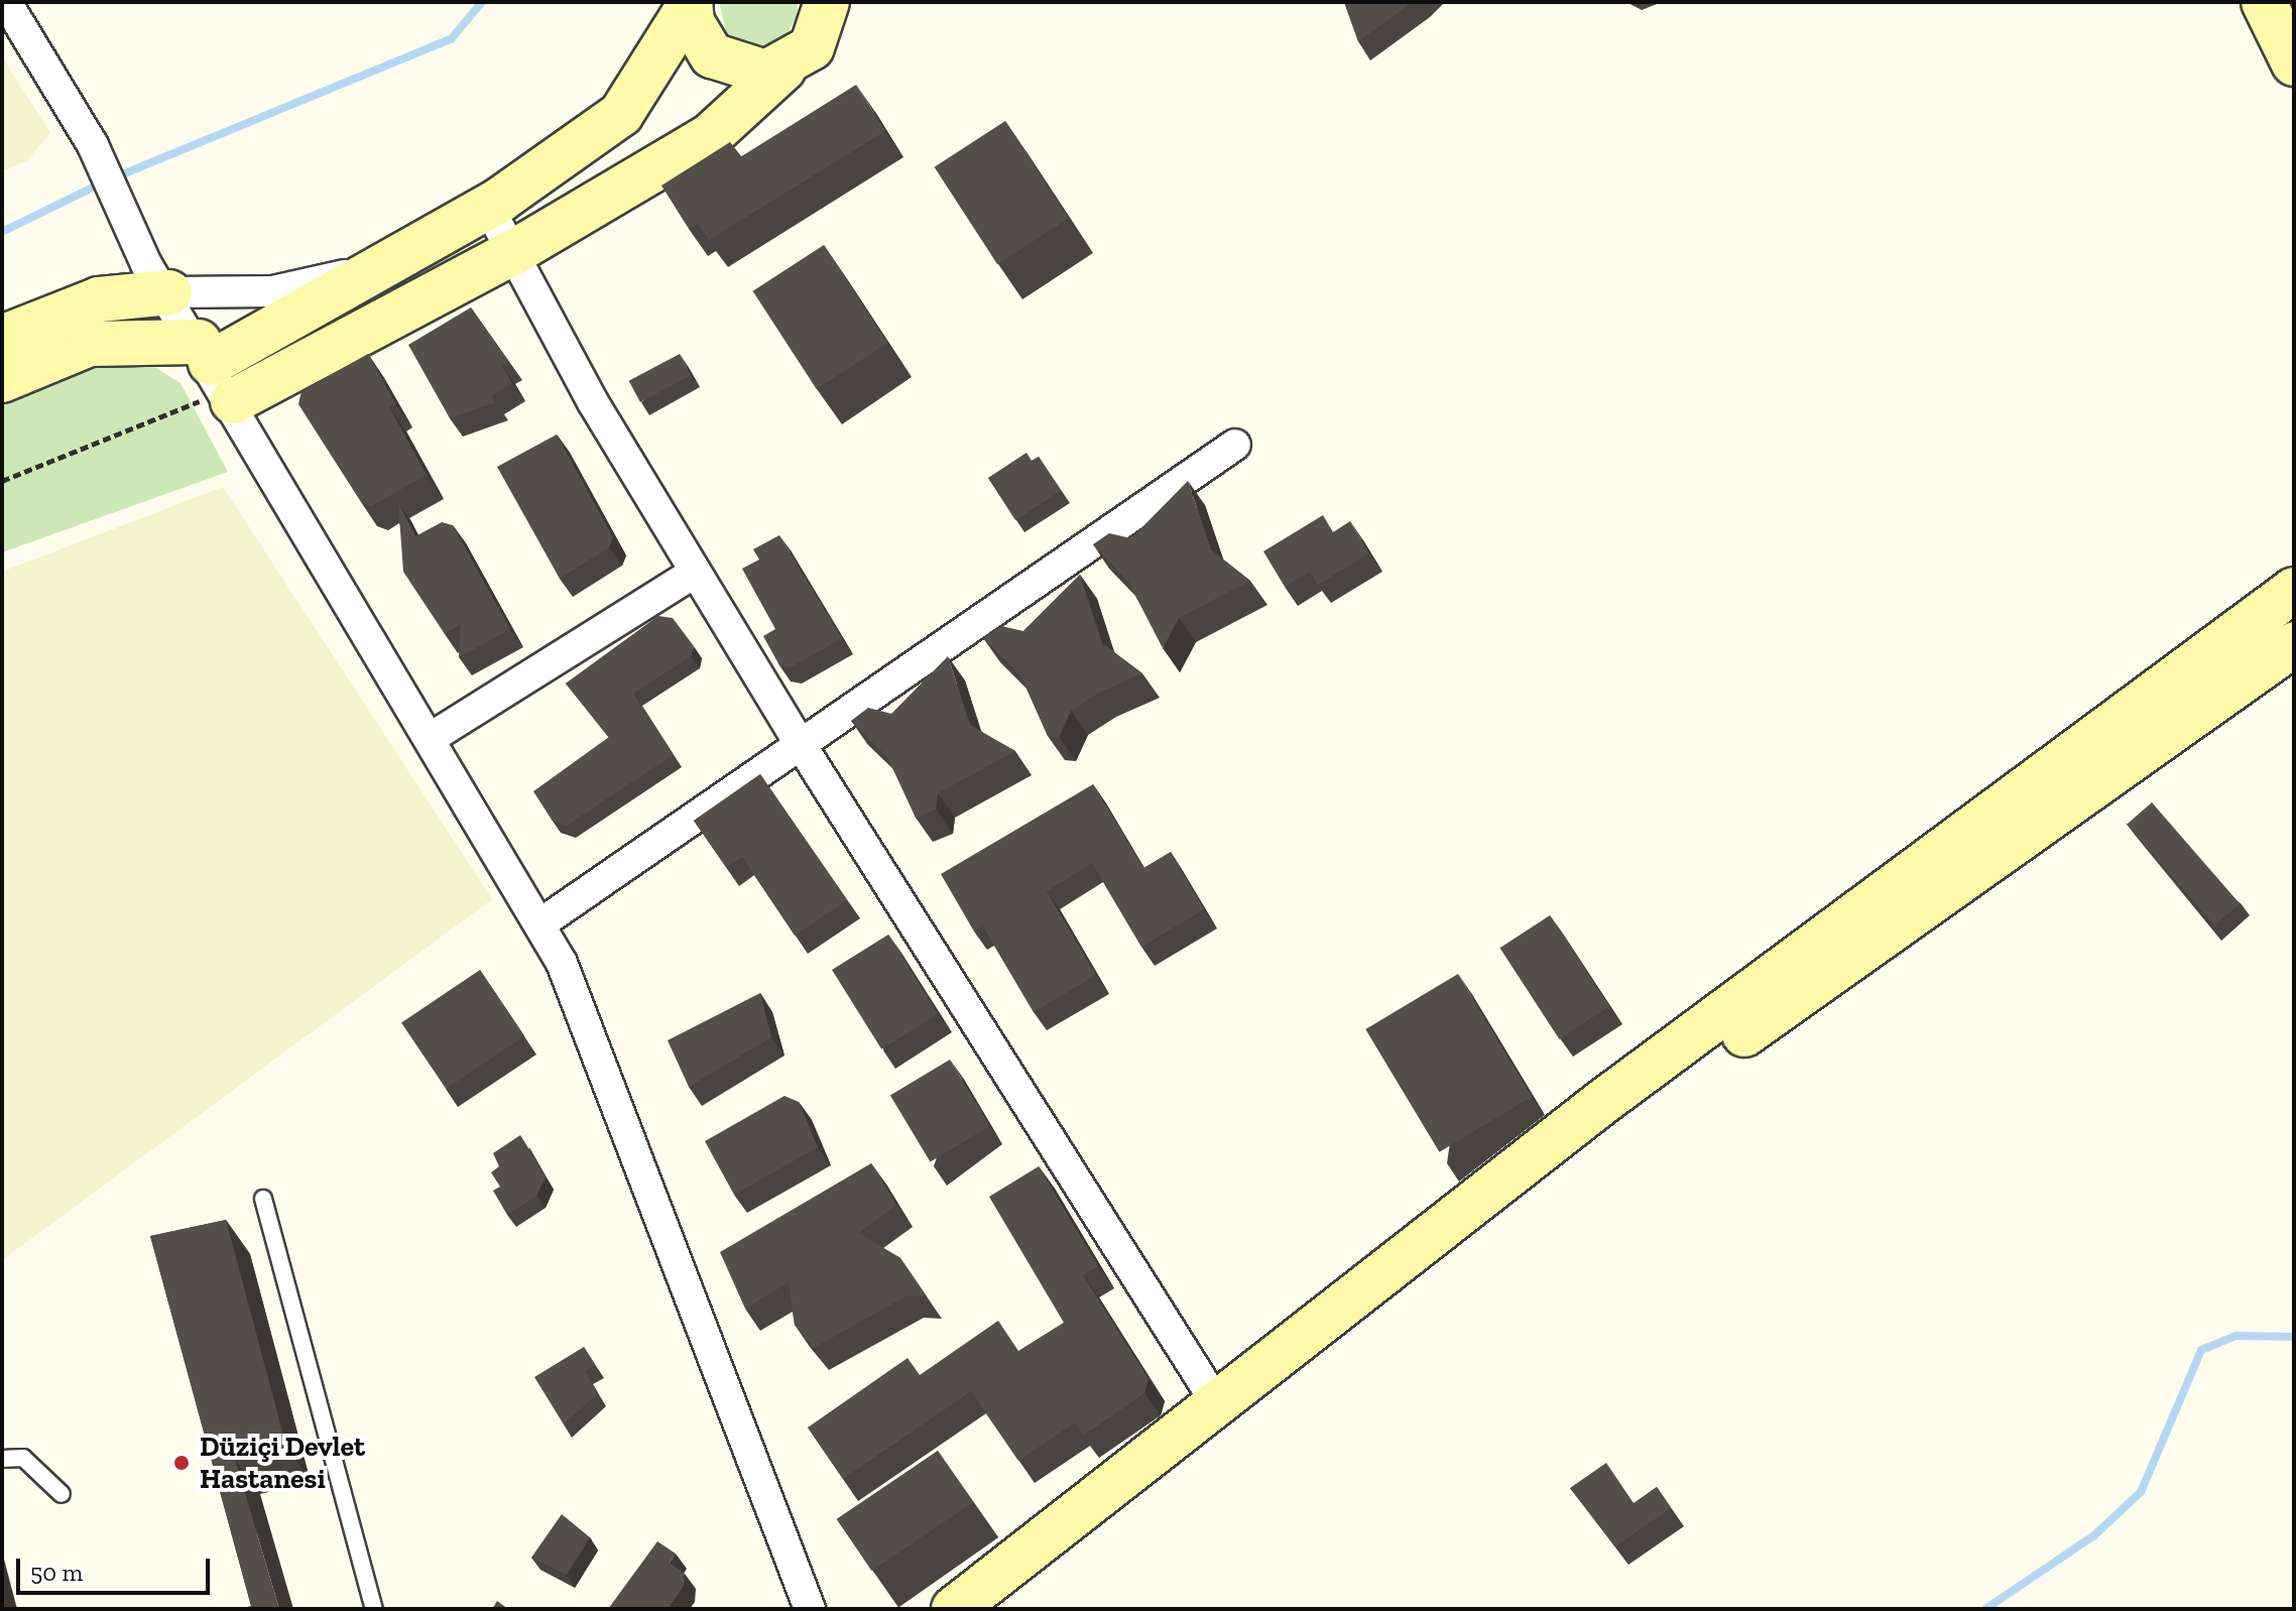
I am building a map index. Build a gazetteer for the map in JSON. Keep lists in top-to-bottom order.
{
  "places": ["Düziçi Devlet Hastanesi"],
  "scale_bar": "50 m"
}
